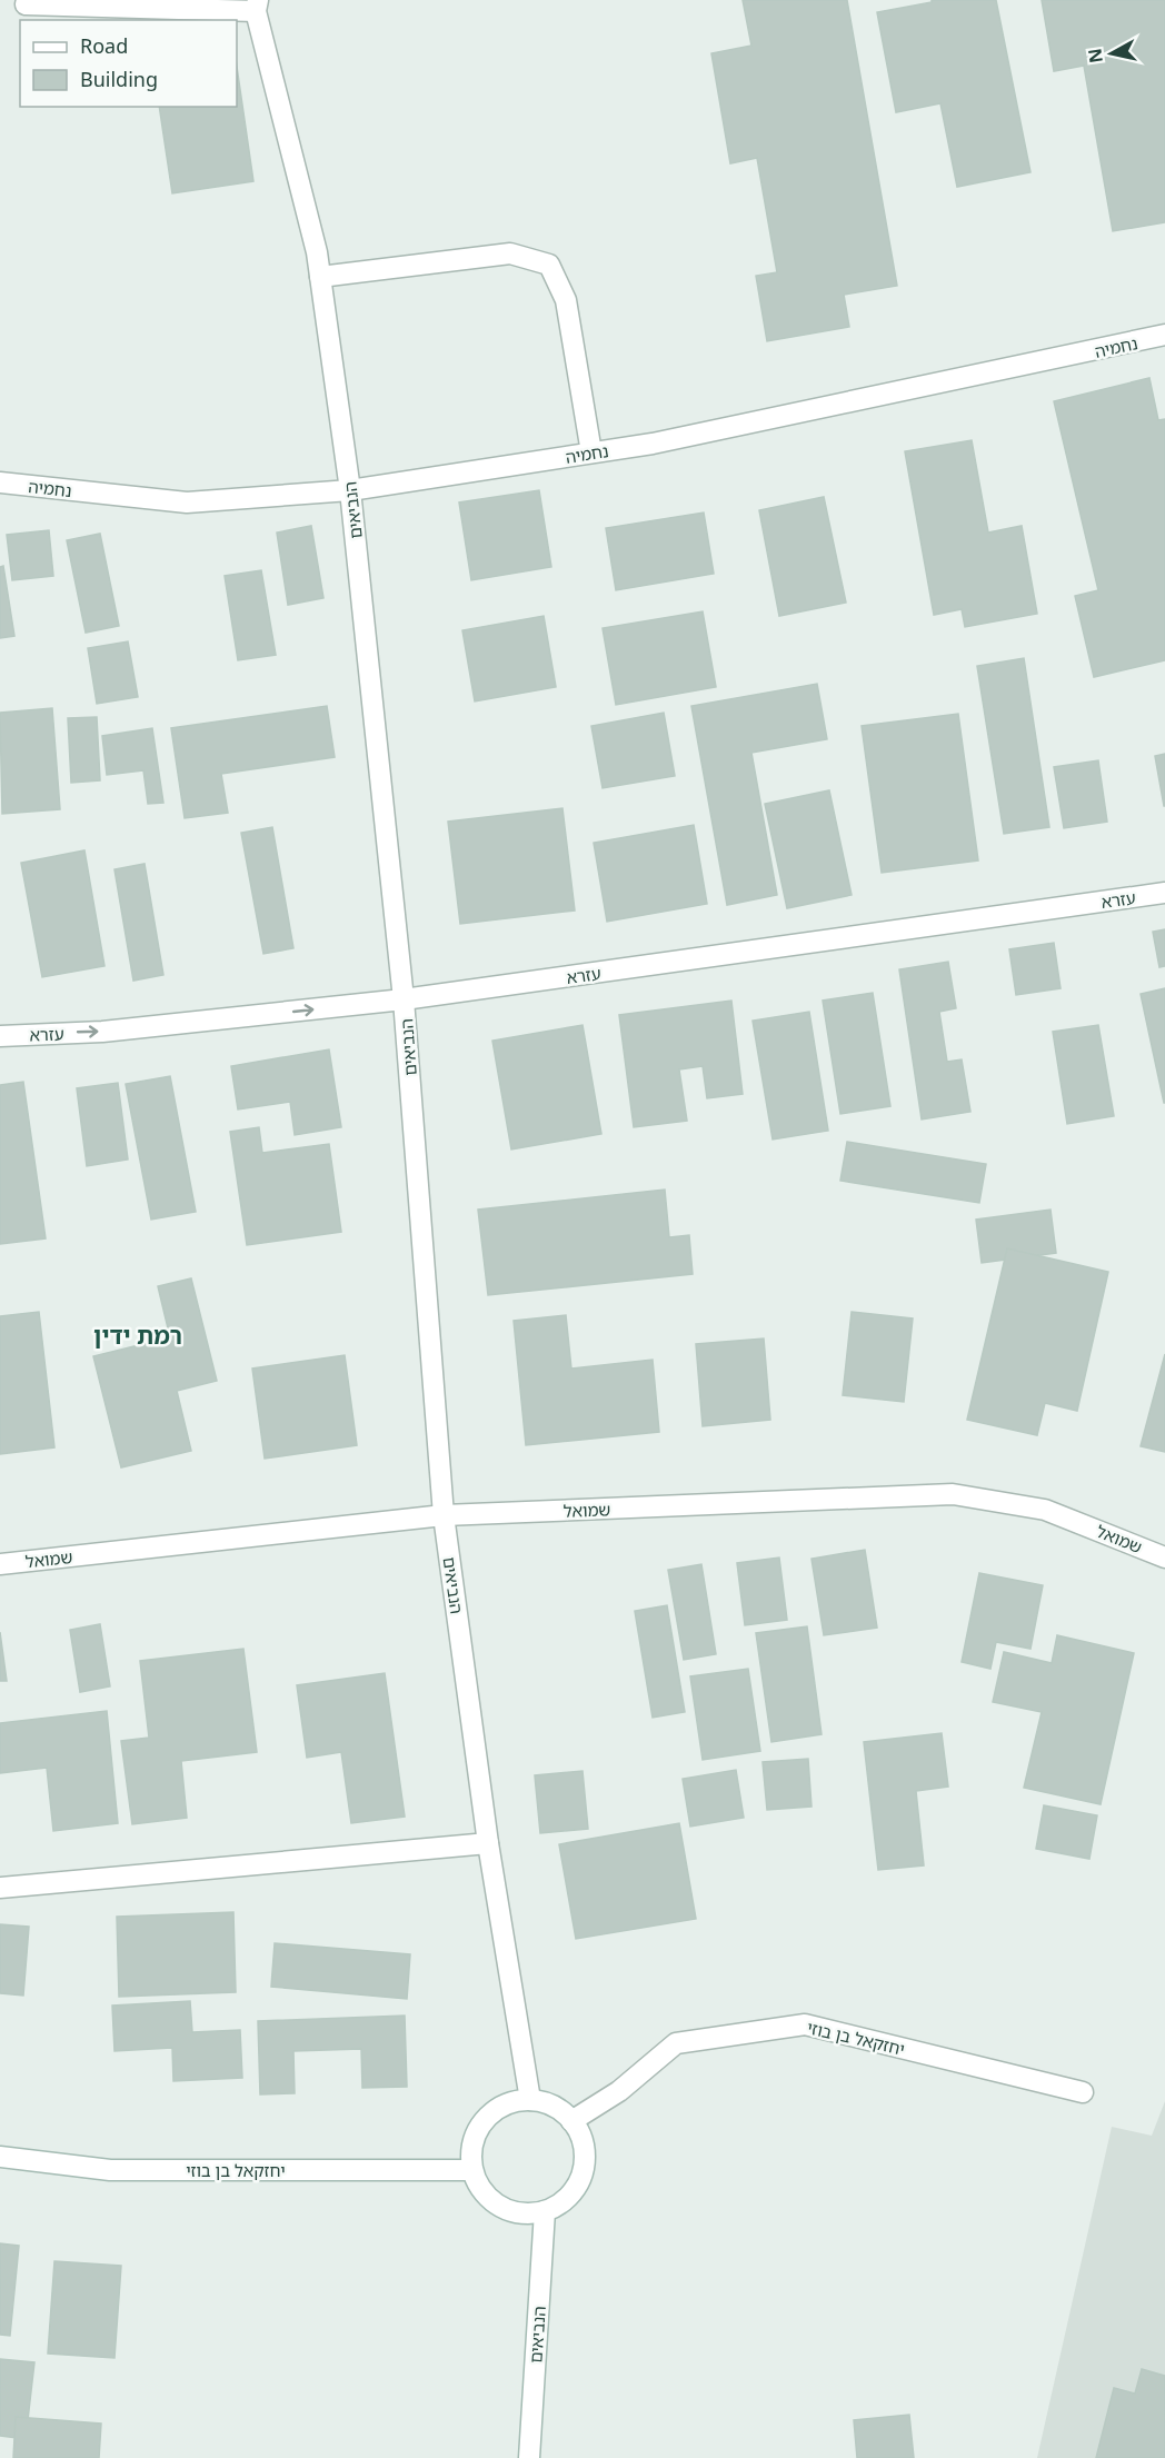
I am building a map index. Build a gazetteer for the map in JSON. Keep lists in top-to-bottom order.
{
  "streets": {
    "street": [
      "נחמיה",
      "הנביאים",
      "עזרא",
      "שמואל",
      "יחזקאל בן בוזי"
    ]
  },
  "crossings": [
    ["נחמיה", "הנביאים"],
    ["הנביאים", "עזרא"],
    ["הנביאים", "שמואל"],
    ["הנביאים", "יחזקאל בן בוזי"]
  ],
  "districts": ["רמת ידין"],
  "legend": ["Road", "Building"],
  "north": "left"
}
